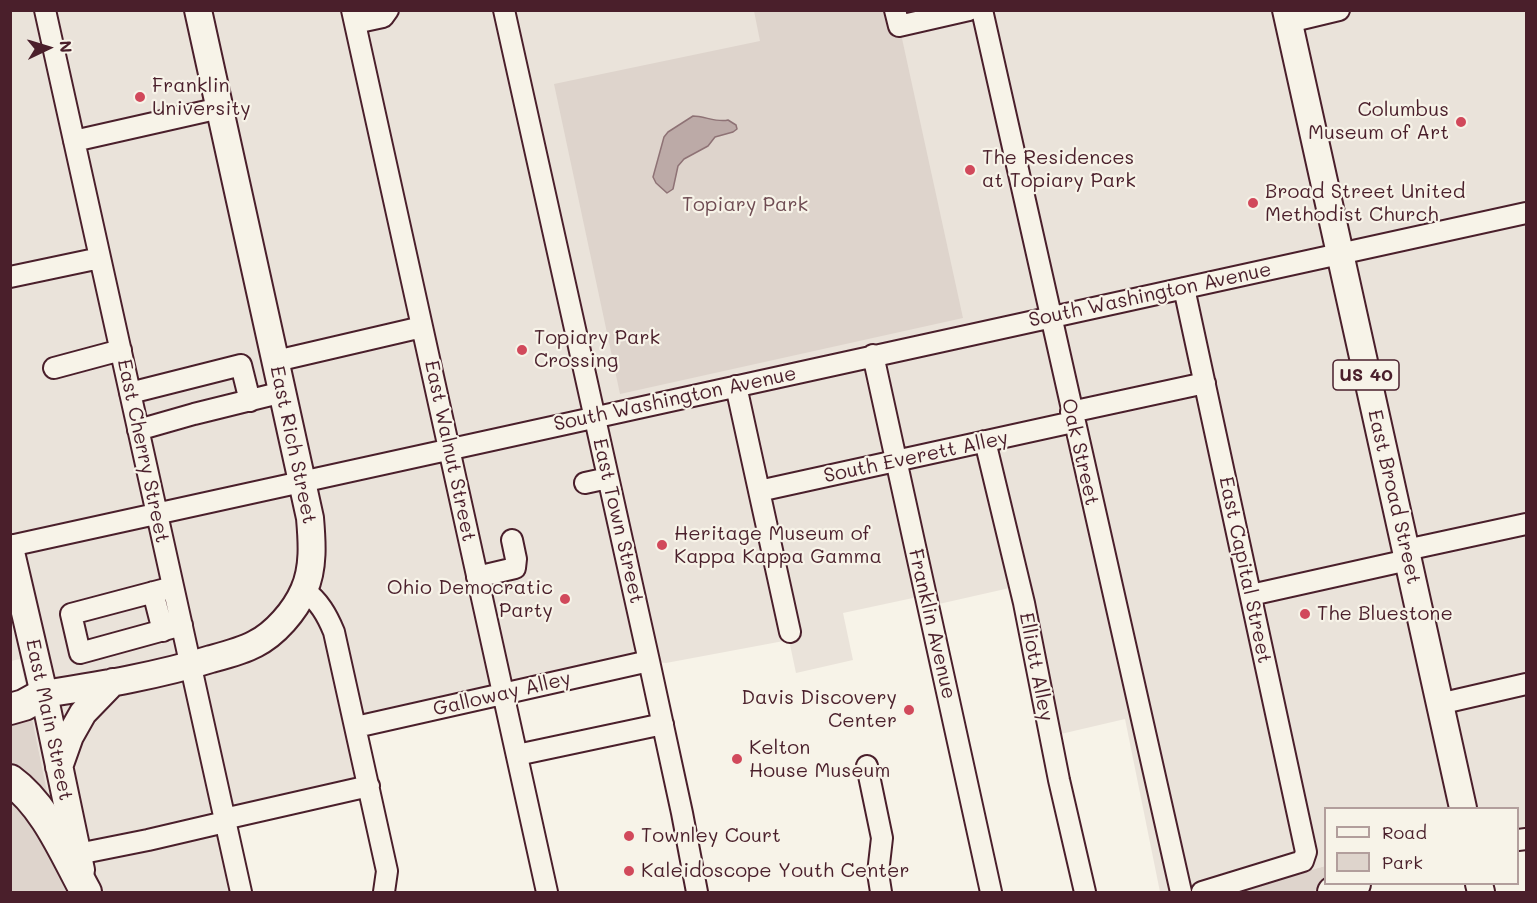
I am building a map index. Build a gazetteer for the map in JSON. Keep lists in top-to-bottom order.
{
  "streets": {
    "main road": [
      "US 40",
      "East Rich Street",
      "East Broad Street",
      "East Main Street"
    ],
    "street": [
      "South Washington Avenue",
      "East Cherry Street",
      "East Walnut Street",
      "Oak Street",
      "South Everett Alley",
      "East Town Street",
      "East Capital Street",
      "Franklin Avenue",
      "Elliott Alley",
      "Galloway Alley"
    ]
  },
  "crossings": [
    ["South Washington Avenue", "East Rich Street"],
    ["South Washington Avenue", "East Cherry Street"],
    ["South Washington Avenue", "East Walnut Street"],
    ["South Washington Avenue", "Oak Street"],
    ["South Washington Avenue", "East Broad Street"],
    ["South Washington Avenue", "East Town Street"],
    ["South Washington Avenue", "East Capital Street"],
    ["South Washington Avenue", "Franklin Avenue"],
    ["South Washington Avenue", "East Main Street"],
    ["East Walnut Street", "Galloway Alley"],
    ["Oak Street", "South Everett Alley"],
    ["South Everett Alley", "East Capital Street"],
    ["South Everett Alley", "Franklin Avenue"],
    ["South Everett Alley", "Elliott Alley"],
    ["East Town Street", "Galloway Alley"]
  ],
  "parks": ["Topiary Park"],
  "places": [
    "Franklin University",
    "Columbus Museum of Art",
    "The Residences at Topiary Park",
    "Broad Street United Methodist Church",
    "Topiary Park Crossing",
    "Heritage Museum of Kappa Kappa Gamma",
    "Ohio Democratic Party",
    "The Bluestone",
    "Davis Discovery Center",
    "Kelton House Museum",
    "Townley Court",
    "Kaleidoscope Youth Center"
  ],
  "legend": ["Road", "Park"],
  "north": "right"
}
